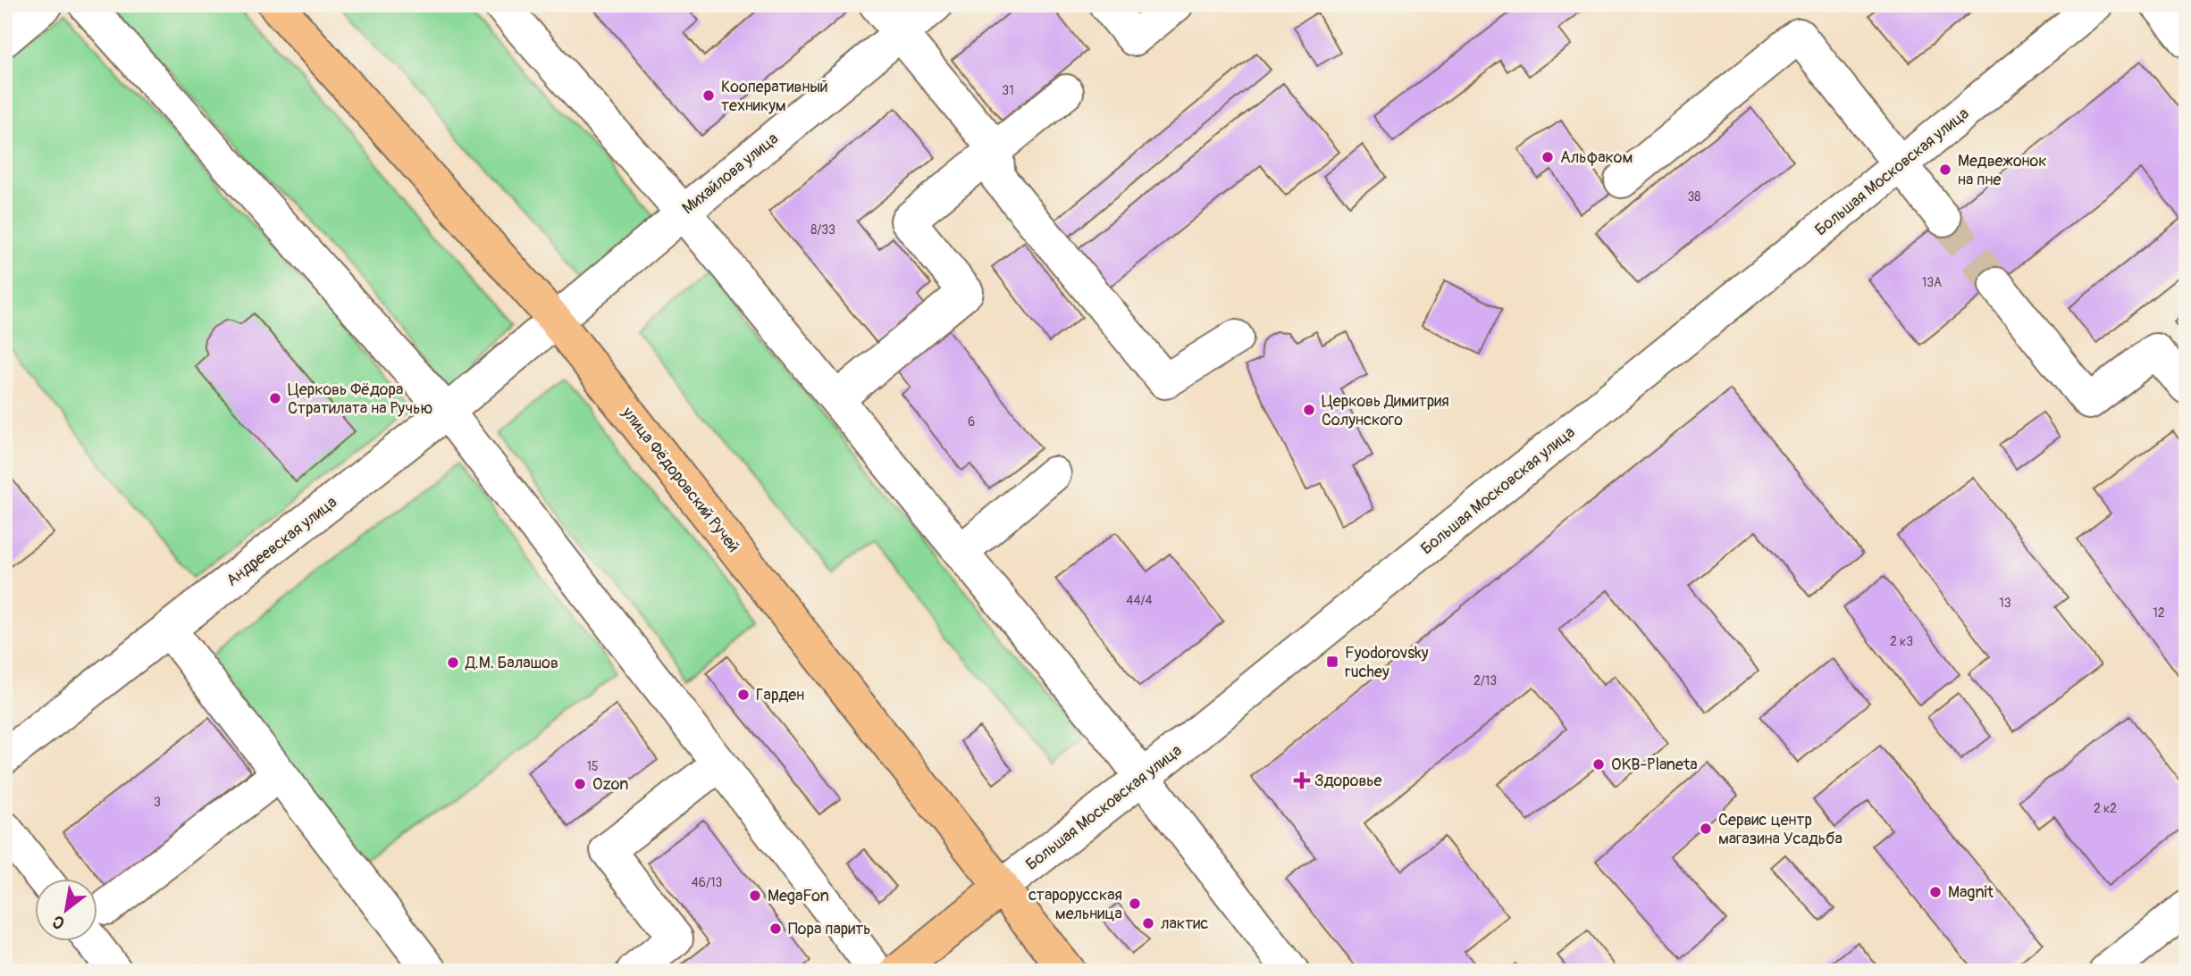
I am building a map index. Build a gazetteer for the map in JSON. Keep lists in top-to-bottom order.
{
  "streets": {
    "main road": ["Большая Московская улица", "улица Фёдоровский Ручей"],
    "street": ["Михайлова улица", "Андреевская улица"]
  },
  "crossings": [
    ["Большая Московская улица", "улица Фёдоровский Ручей"],
    ["Михайлова улица", "улица Фёдоровский Ручей"],
    ["Михайлова улица", "Андреевская улица"],
    ["улица Фёдоровский Ручей", "Андреевская улица"]
  ],
  "places": {
    "other": [
      "Кооперативный техникум",
      "Альфаком",
      "Медвежонок на пне",
      "Церковь Фёдора Стратилата на Ручью",
      "Церковь Димитрия Солунского",
      "Д.М. Балашов",
      "Гарден",
      "OKB-Planeta",
      "Ozon",
      "Сервис центр магазина Усадьба",
      "Magnit",
      "MegaFon",
      "старорусская мельница",
      "лактис",
      "Пора парить"
    ],
    "transit": ["Fyodorovsky ruchey"],
    "health": ["Здоровье"]
  },
  "house_numbers": [
    "31",
    "38",
    "8/33",
    "13А",
    "6",
    "44/4",
    "13",
    "12",
    "2 к3",
    "2/13",
    "15",
    "3",
    "2 к2",
    "46/13"
  ],
  "north": "bottom left"
}
